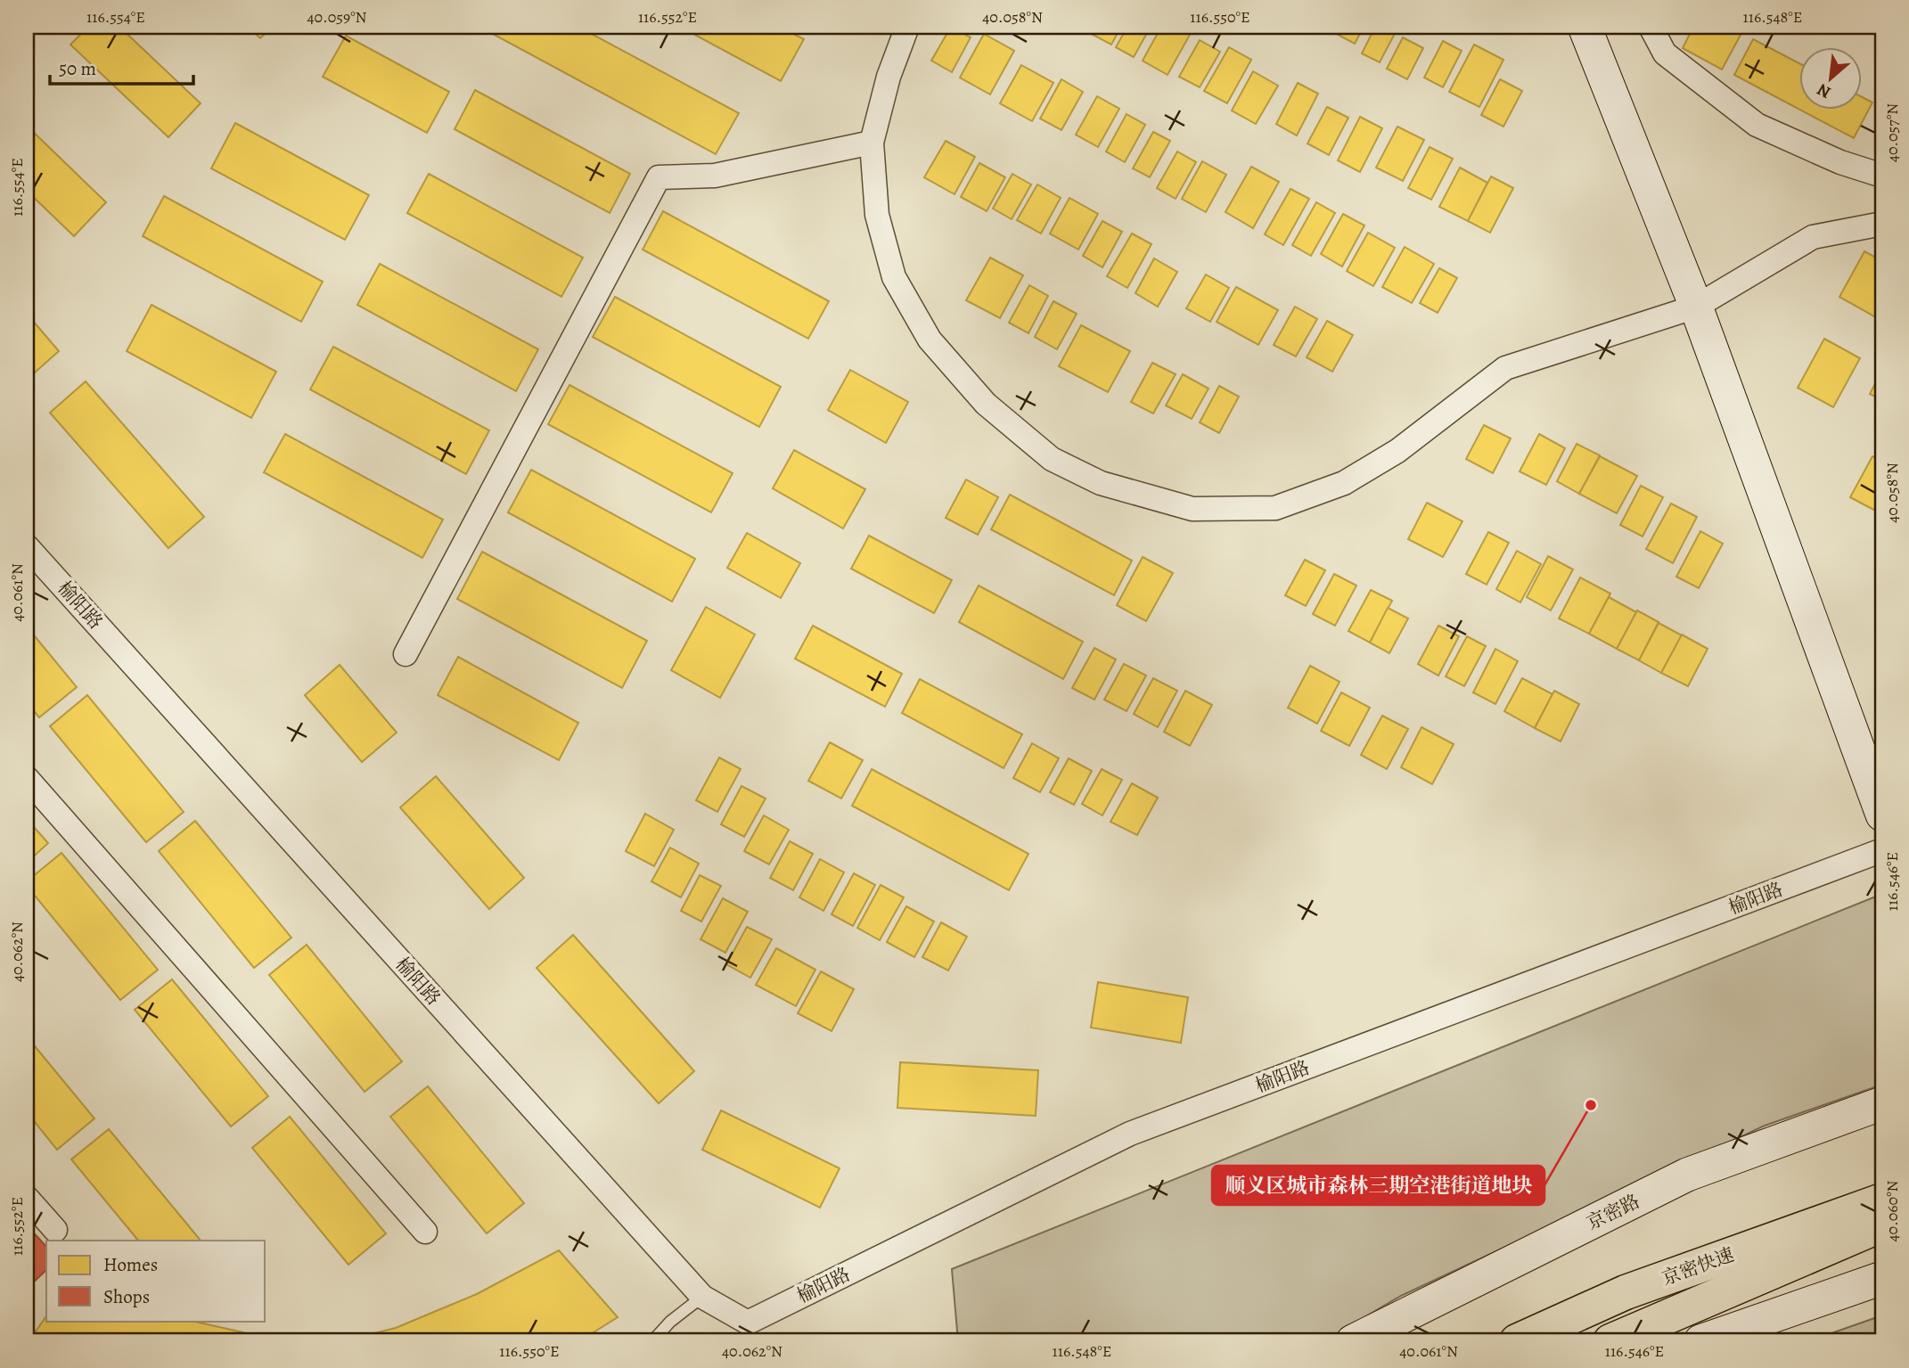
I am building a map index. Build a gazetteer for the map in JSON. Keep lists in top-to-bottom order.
{
  "streets": {
    "highway": ["京密快速"],
    "street": ["榆阳路", "京密路"]
  },
  "places": ["顺义区城市森林三期空港街道地块"],
  "legend": ["Homes", "Shops"],
  "scale_bar": "50 m",
  "north": "bottom left",
  "coordinates": [
    "116.554°E",
    "40.059°N",
    "116.552°E",
    "40.058°N",
    "116.550°E",
    "116.548°E",
    "40.057°N",
    "40.061°N",
    "116.546°E",
    "40.062°N",
    "40.060°N"
  ]
}
